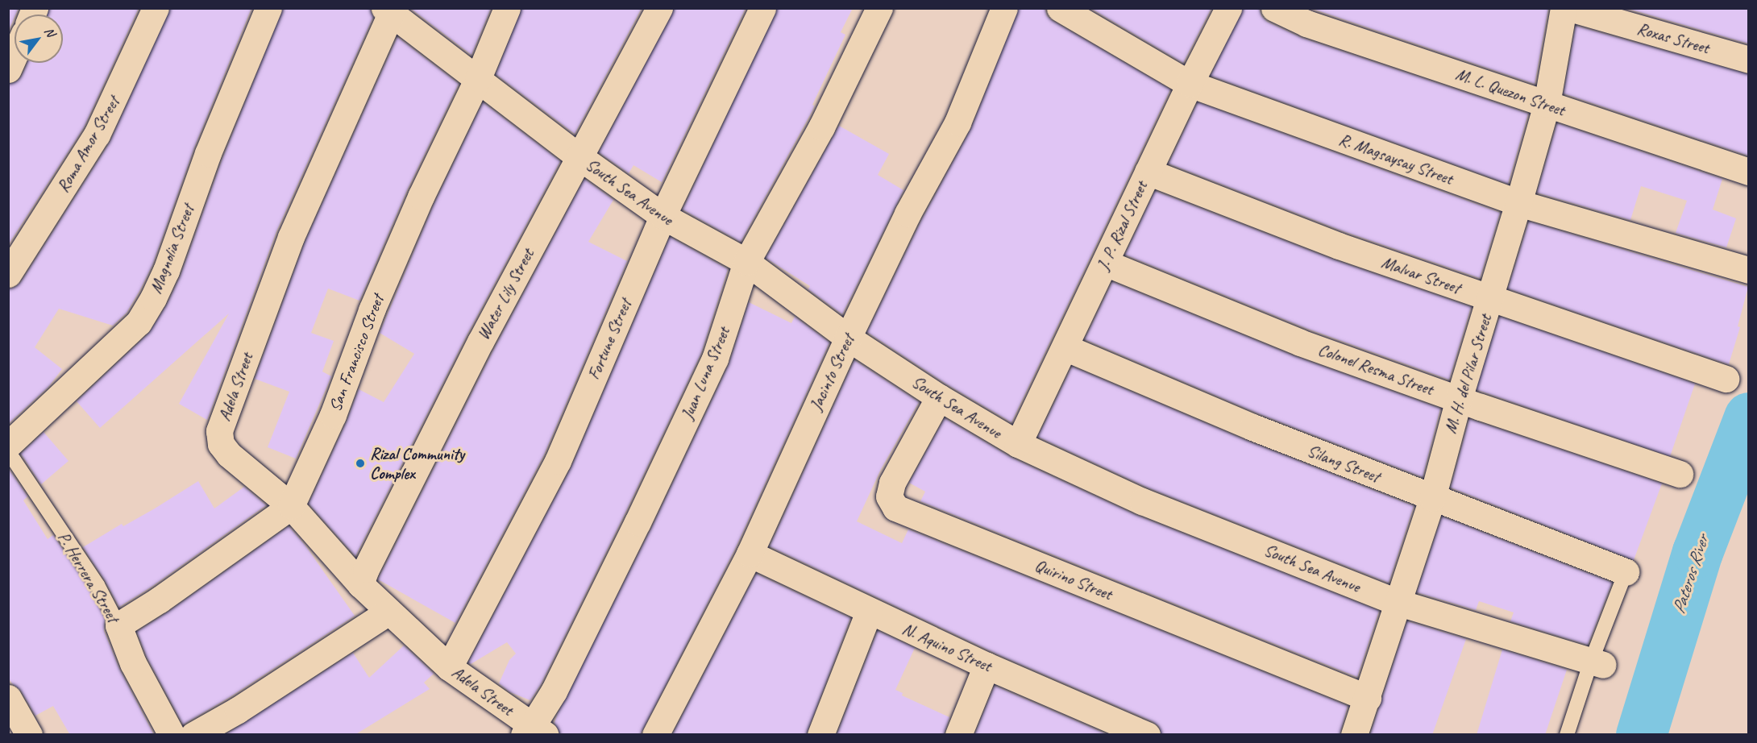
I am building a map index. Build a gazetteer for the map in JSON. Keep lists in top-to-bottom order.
{
  "streets": {
    "street": [
      "Roxas Street",
      "M. L. Quezon Street",
      "Roma Amor Street",
      "R. Magsaysay Street",
      "South Sea Avenue",
      "J. P. Rizal Street",
      "Magnolia Street",
      "Malvar Street",
      "Water Lily Street",
      "Fortune Street",
      "San Francisco Street",
      "Colonel Resma Street",
      "Jacinto Street",
      "Juan Luna Street",
      "M. H. del Pilar Street",
      "Adela Street",
      "Silang Street",
      "P. Herrera Street",
      "Quirino Street",
      "N. Aquino Street"
    ]
  },
  "crossings": [
    ["M. L. Quezon Street", "M. H. del Pilar Street"],
    ["R. Magsaysay Street", "J. P. Rizal Street"],
    ["R. Magsaysay Street", "M. H. del Pilar Street"],
    ["South Sea Avenue", "J. P. Rizal Street"],
    ["South Sea Avenue", "Water Lily Street"],
    ["South Sea Avenue", "Fortune Street"],
    ["South Sea Avenue", "San Francisco Street"],
    ["South Sea Avenue", "Jacinto Street"],
    ["South Sea Avenue", "Juan Luna Street"],
    ["South Sea Avenue", "M. H. del Pilar Street"],
    ["South Sea Avenue", "Adela Street"],
    ["South Sea Avenue", "Quirino Street"],
    ["J. P. Rizal Street", "Malvar Street"],
    ["J. P. Rizal Street", "Colonel Resma Street"],
    ["J. P. Rizal Street", "Silang Street"],
    ["Malvar Street", "M. H. del Pilar Street"],
    ["Water Lily Street", "Adela Street"],
    ["Fortune Street", "Adela Street"],
    ["San Francisco Street", "Adela Street"],
    ["San Francisco Street", "P. Herrera Street"],
    ["Colonel Resma Street", "M. H. del Pilar Street"],
    ["Jacinto Street", "N. Aquino Street"],
    ["Juan Luna Street", "Adela Street"],
    ["M. H. del Pilar Street", "Silang Street"],
    ["M. H. del Pilar Street", "Quirino Street"]
  ],
  "water": ["Pateros River"],
  "places": ["Rizal Community Complex"],
  "north": "top right"
}
